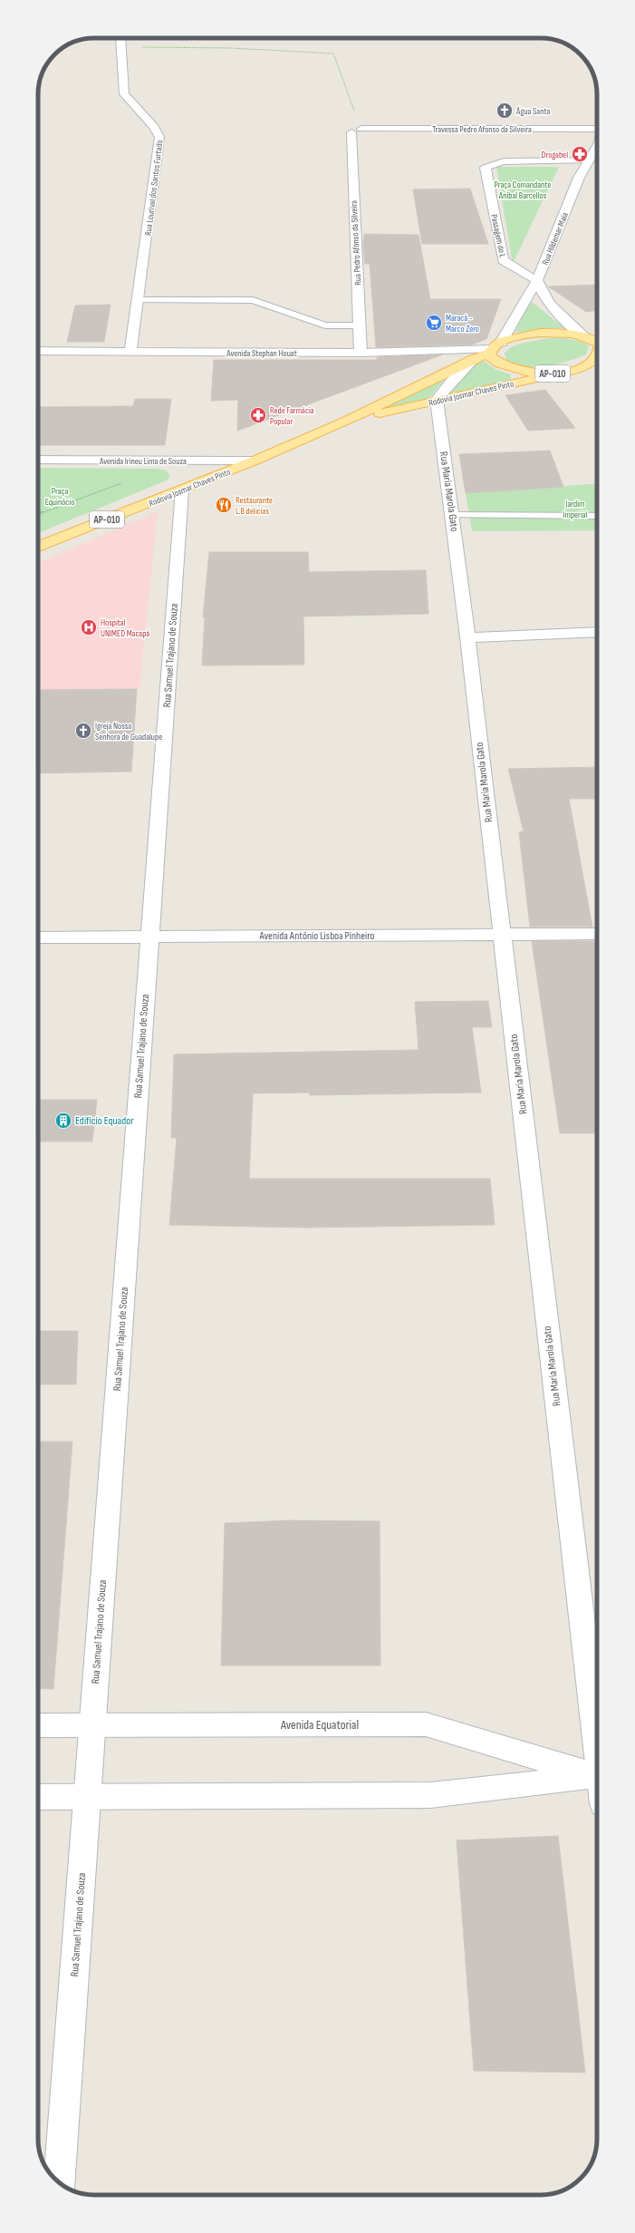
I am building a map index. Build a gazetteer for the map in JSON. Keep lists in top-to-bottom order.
{
  "streets": {
    "main road": ["AP-010", "Rodovia Josmar Chaves Pinto"],
    "street": [
      "Travessa Pedro Afonso da Silveira",
      "Rua Lourival dos Santos Furtado",
      "Passagem do L",
      "Rua Hildemar Maia",
      "Rua Pedro Afonso da Silveira",
      "Avenida Stephan Houat",
      "Avenida Irineu Lima de Souza",
      "Rua Maria Marola Gato",
      "Rua Samuel Trajano de Souza",
      "Avenida Antônio Lisboa Pinheiro",
      "Avenida Equatorial"
    ]
  },
  "crossings": [
    ["Travessa Pedro Afonso da Silveira", "Rua Pedro Afonso da Silveira"],
    ["Rua Lourival dos Santos Furtado", "Avenida Stephan Houat"],
    ["Passagem do L", "Rua Hildemar Maia"],
    ["Rua Hildemar Maia", "Avenida Stephan Houat"],
    ["Rua Hildemar Maia", "AP-010"],
    ["Rua Hildemar Maia", "Rodovia Josmar Chaves Pinto"],
    ["Rua Pedro Afonso da Silveira", "Avenida Stephan Houat"],
    ["Avenida Stephan Houat", "AP-010"],
    ["Avenida Stephan Houat", "Rodovia Josmar Chaves Pinto"],
    ["AP-010", "Rodovia Josmar Chaves Pinto"],
    ["Rodovia Josmar Chaves Pinto", "Avenida Irineu Lima de Souza"],
    ["Rodovia Josmar Chaves Pinto", "Rua Maria Marola Gato"],
    ["Rodovia Josmar Chaves Pinto", "Rua Samuel Trajano de Souza"],
    ["Rua Maria Marola Gato", "Avenida Antônio Lisboa Pinheiro"],
    ["Rua Samuel Trajano de Souza", "Avenida Antônio Lisboa Pinheiro"],
    ["Rua Samuel Trajano de Souza", "Avenida Equatorial"]
  ],
  "parks": ["Praça Comandante Anibal Barcellos", "Praça Equinócio", "Jardim Imperial"],
  "places": {
    "church": ["Água Santa", "Igreja Nossa Senhora de Guadalupe"],
    "pharmacy": ["Drogabel", "Rede Farmácia Popular"],
    "supermarket": ["Maracá - Marco Zero"],
    "restaurant": ["Restaurante L.B delicias"],
    "hospital": ["Hospital UNIMED Macapá"],
    "building": ["Edifício Equador"]
  }
}
